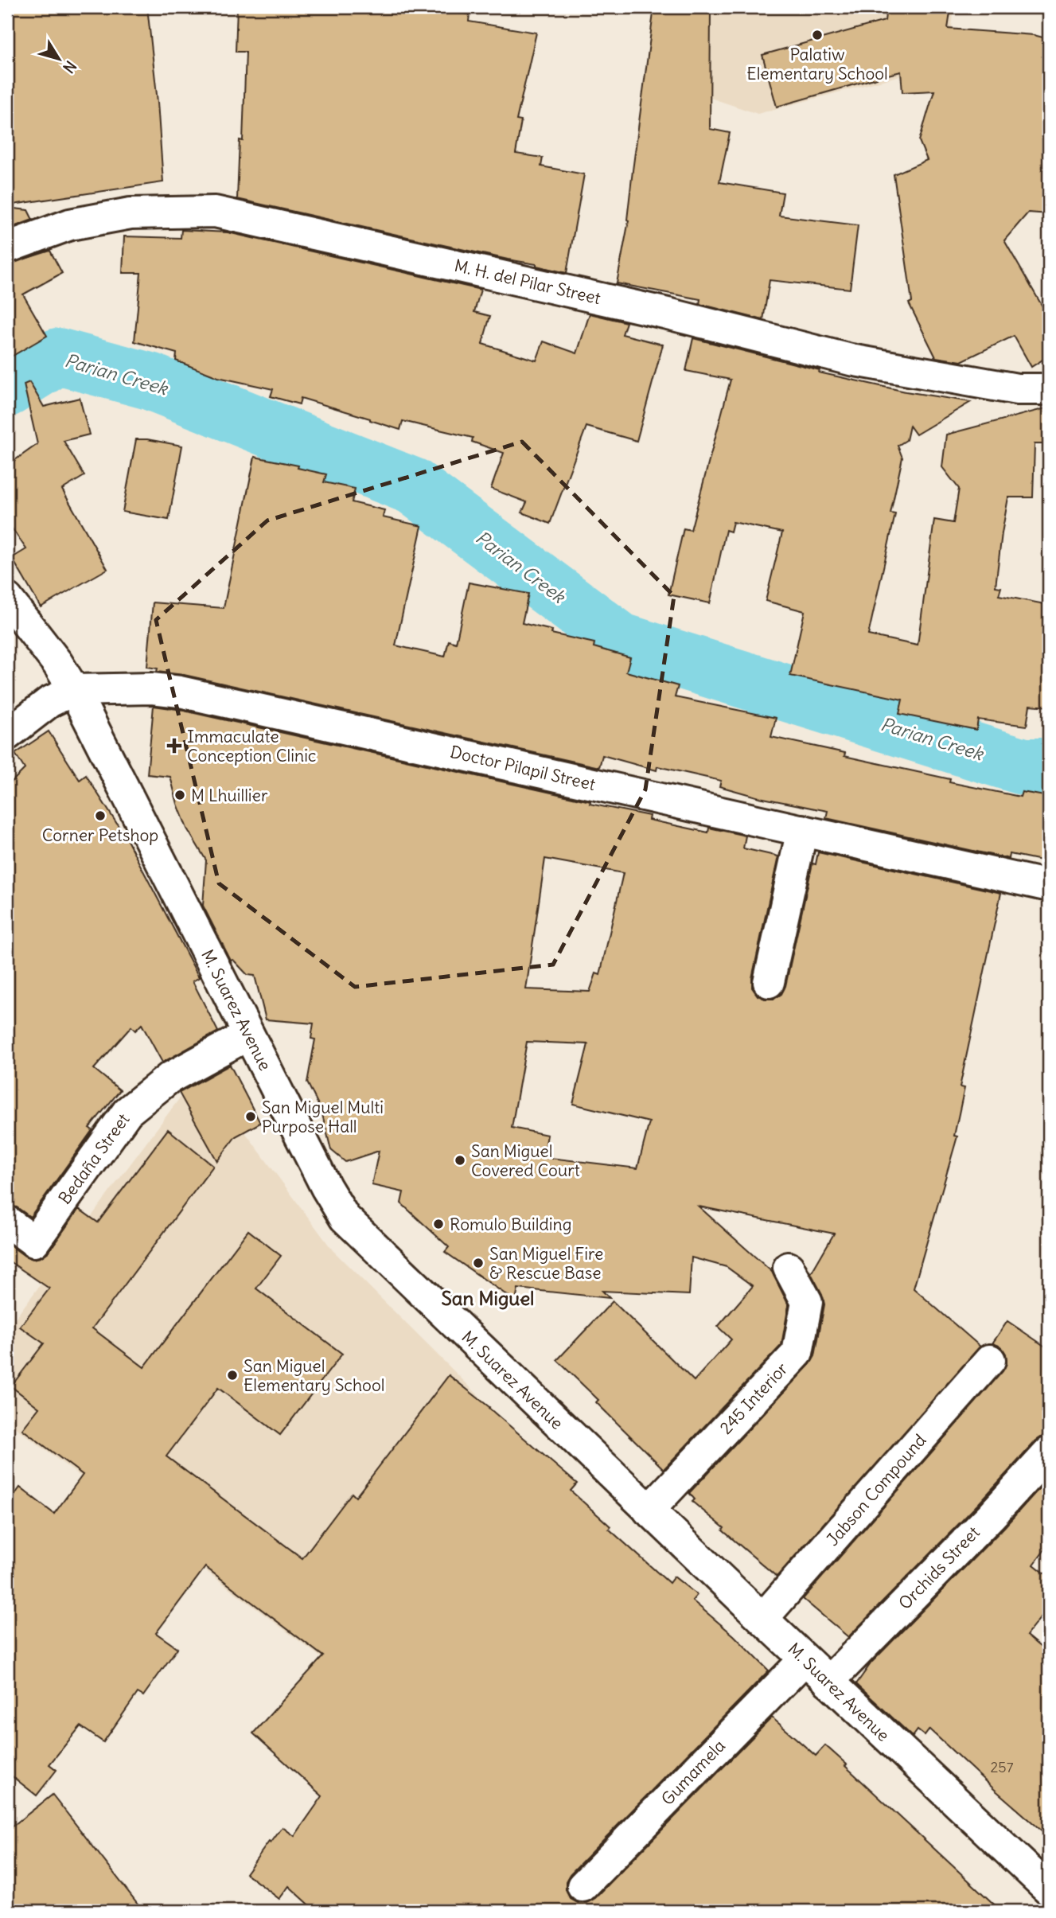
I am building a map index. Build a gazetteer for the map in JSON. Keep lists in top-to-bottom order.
{
  "streets": {
    "street": [
      "M. H. del Pilar Street",
      "Doctor Pilapil Street",
      "M. Suarez Avenue",
      "Bedaña Street",
      "245 Interior",
      "Jabson Compound",
      "Orchids Street",
      "Gumamela"
    ]
  },
  "crossings": [
    ["Doctor Pilapil Street", "M. Suarez Avenue"],
    ["M. Suarez Avenue", "Bedaña Street"],
    ["M. Suarez Avenue", "245 Interior"],
    ["M. Suarez Avenue", "Jabson Compound"],
    ["M. Suarez Avenue", "Orchids Street"],
    ["M. Suarez Avenue", "Gumamela"]
  ],
  "districts": ["San Miguel"],
  "water": ["Parian Creek"],
  "places": {
    "other": [
      "Palatiw Elementary School",
      "M Lhuillier",
      "Corner Petshop",
      "San Miguel Multi Purpose Hall",
      "San Miguel Covered Court",
      "Romulo Building",
      "San Miguel Fire & Rescue Base",
      "San Miguel Elementary School"
    ],
    "health": ["Immaculate Conception Clinic"]
  },
  "house_numbers": ["257"],
  "north": "bottom right"
}
